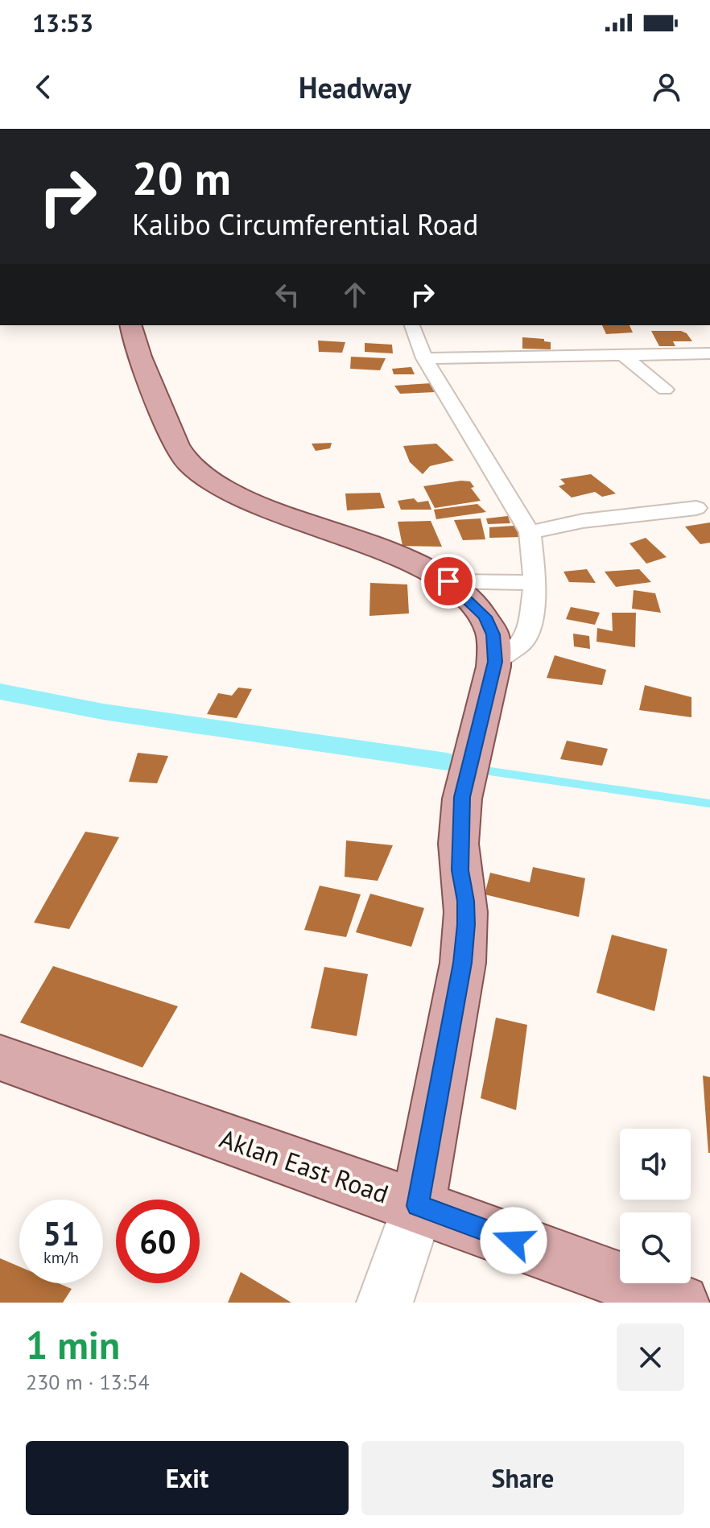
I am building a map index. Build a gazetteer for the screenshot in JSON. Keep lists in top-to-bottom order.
{
  "streets": {
    "main road": ["Aklan East Road"]
  },
  "page": {
    "status": "13:53",
    "header": "Headway",
    "turn": ["20 m", "Kalibo Circumferential Road"],
    "speed": "51 km/h",
    "limit": "60",
    "heading": ["1 min", "230 m · 13:54"],
    "buttons": ["Exit", "Share"]
  }
}
